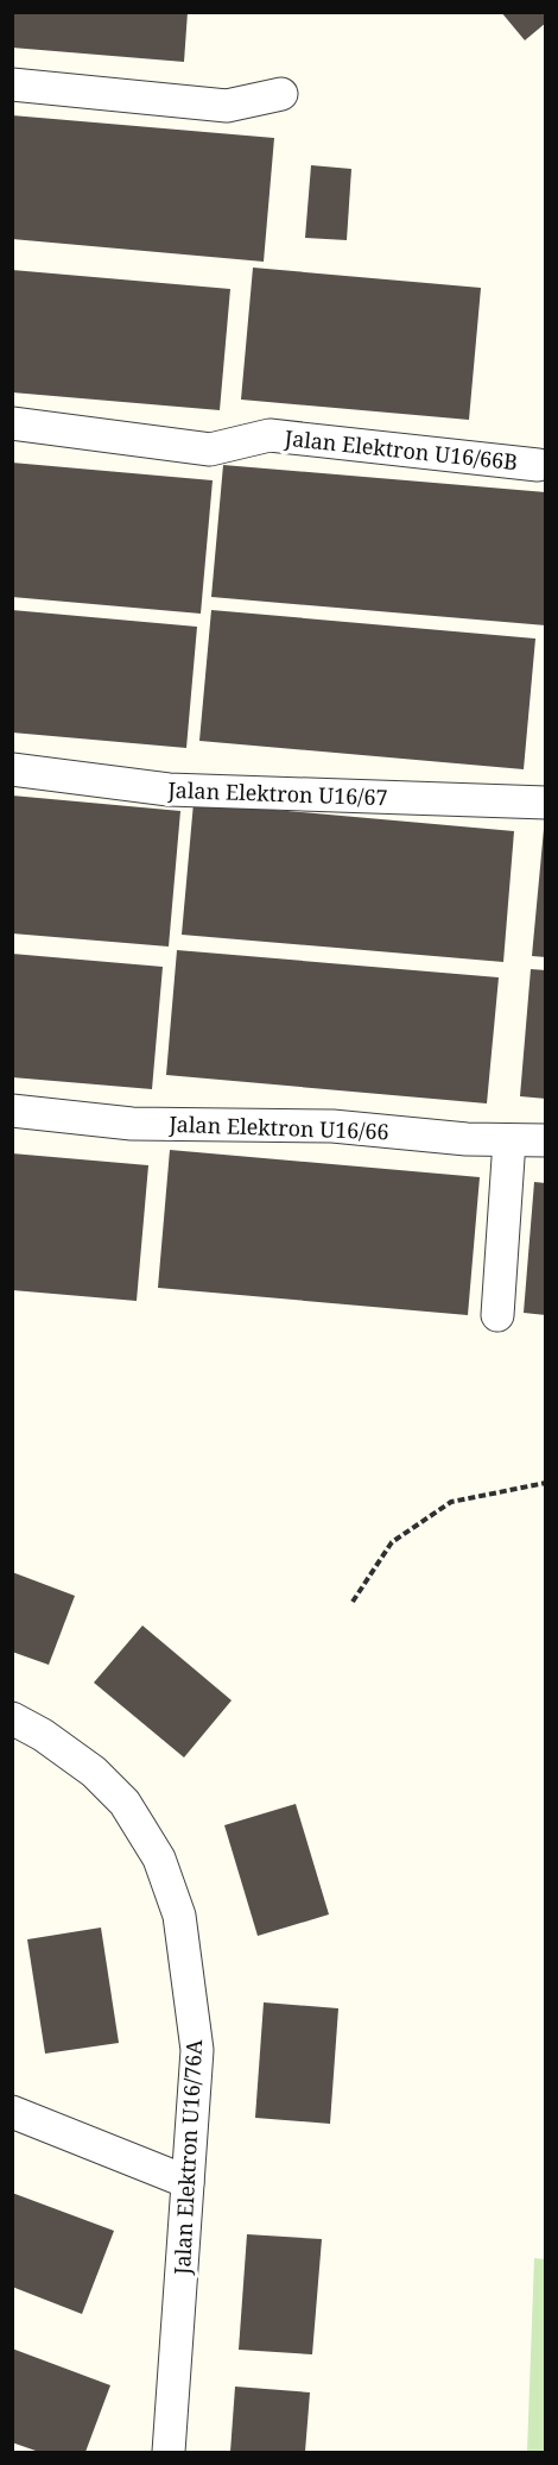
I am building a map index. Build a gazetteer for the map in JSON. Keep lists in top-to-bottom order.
{
  "streets": {
    "street": [
      "Jalan Elektron U16/66B",
      "Jalan Elektron U16/67",
      "Jalan Elektron U16/66",
      "Jalan Elektron U16/76A"
    ]
  }
}
